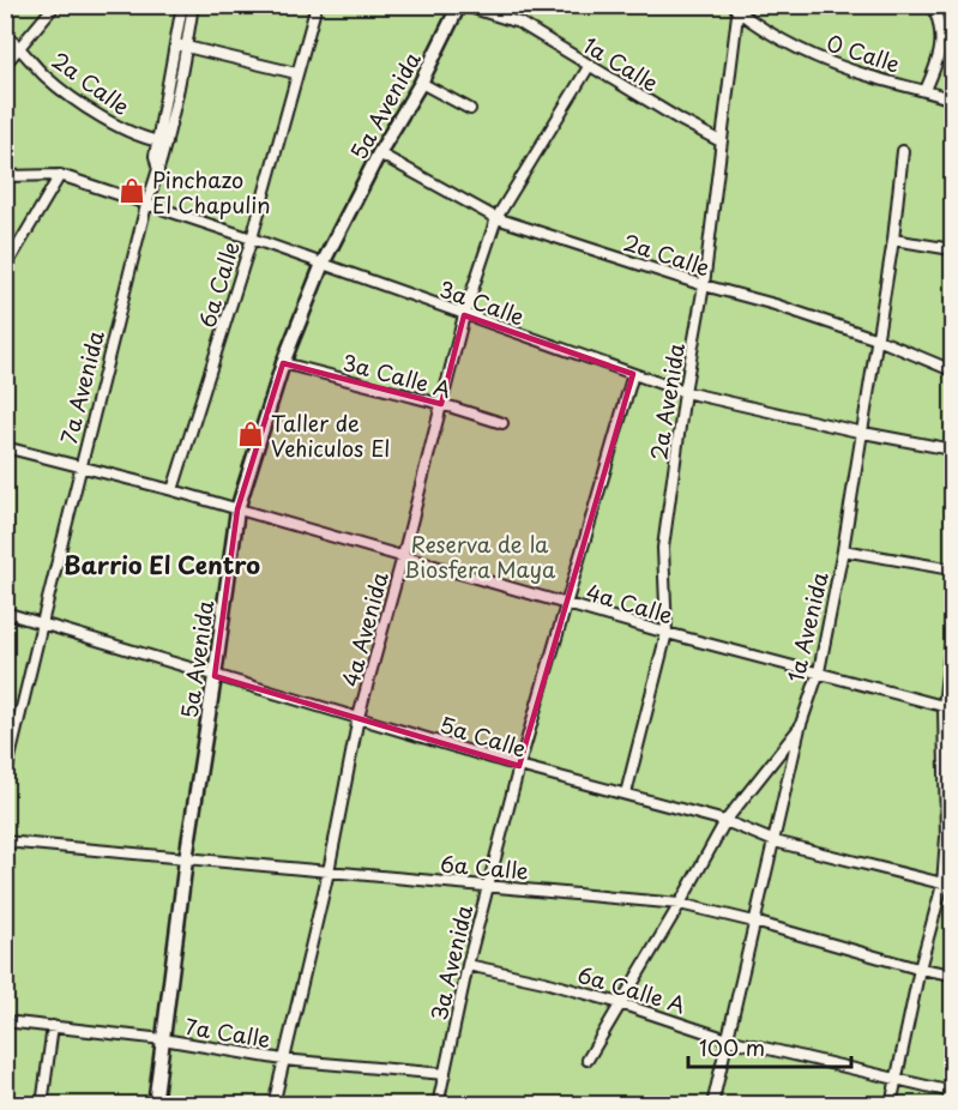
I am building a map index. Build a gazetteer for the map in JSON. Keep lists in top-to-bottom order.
{
  "streets": {
    "street": [
      "0 Calle",
      "1a Calle",
      "2a Calle",
      "5a Avenida",
      "6a Calle",
      "3a Calle",
      "3a Calle A",
      "7a Avenida",
      "2a Avenida",
      "4a Calle",
      "1a Avenida",
      "4a Avenida",
      "5a Calle",
      "3a Avenida",
      "6a Calle A",
      "7a Calle"
    ]
  },
  "crossings": [
    ["0 Calle", "2a Avenida"],
    ["1a Calle", "5a Avenida"],
    ["1a Calle", "2a Avenida"],
    ["1a Calle", "4a Avenida"],
    ["2a Calle", "5a Avenida"],
    ["2a Calle", "7a Avenida"],
    ["2a Calle", "2a Avenida"],
    ["2a Calle", "1a Avenida"],
    ["2a Calle", "4a Avenida"],
    ["5a Avenida", "6a Calle"],
    ["5a Avenida", "3a Calle"],
    ["5a Avenida", "3a Calle A"],
    ["5a Avenida", "4a Calle"],
    ["5a Avenida", "5a Calle"],
    ["5a Avenida", "7a Calle"],
    ["6a Calle", "3a Calle"],
    ["6a Calle", "4a Calle"],
    ["6a Calle", "1a Avenida"],
    ["6a Calle", "4a Avenida"],
    ["6a Calle", "3a Avenida"],
    ["3a Calle", "7a Avenida"],
    ["3a Calle", "2a Avenida"],
    ["3a Calle", "1a Avenida"],
    ["3a Calle", "4a Avenida"],
    ["3a Calle", "3a Avenida"],
    ["3a Calle A", "4a Avenida"],
    ["7a Avenida", "4a Calle"],
    ["7a Avenida", "5a Calle"],
    ["2a Avenida", "4a Calle"],
    ["2a Avenida", "5a Calle"],
    ["4a Calle", "1a Avenida"],
    ["4a Calle", "4a Avenida"],
    ["4a Calle", "3a Avenida"],
    ["1a Avenida", "5a Calle"],
    ["1a Avenida", "6a Calle A"],
    ["4a Avenida", "5a Calle"],
    ["4a Avenida", "7a Calle"],
    ["5a Calle", "3a Avenida"],
    ["3a Avenida", "6a Calle A"],
    ["3a Avenida", "7a Calle"]
  ],
  "districts": ["Barrio El Centro"],
  "parks": ["Reserva de la Biosfera Maya"],
  "places": {
    "shop": ["Pinchazo El Chapulin", "Taller de Vehiculos El"]
  },
  "scale_bar": "100 m"
}
